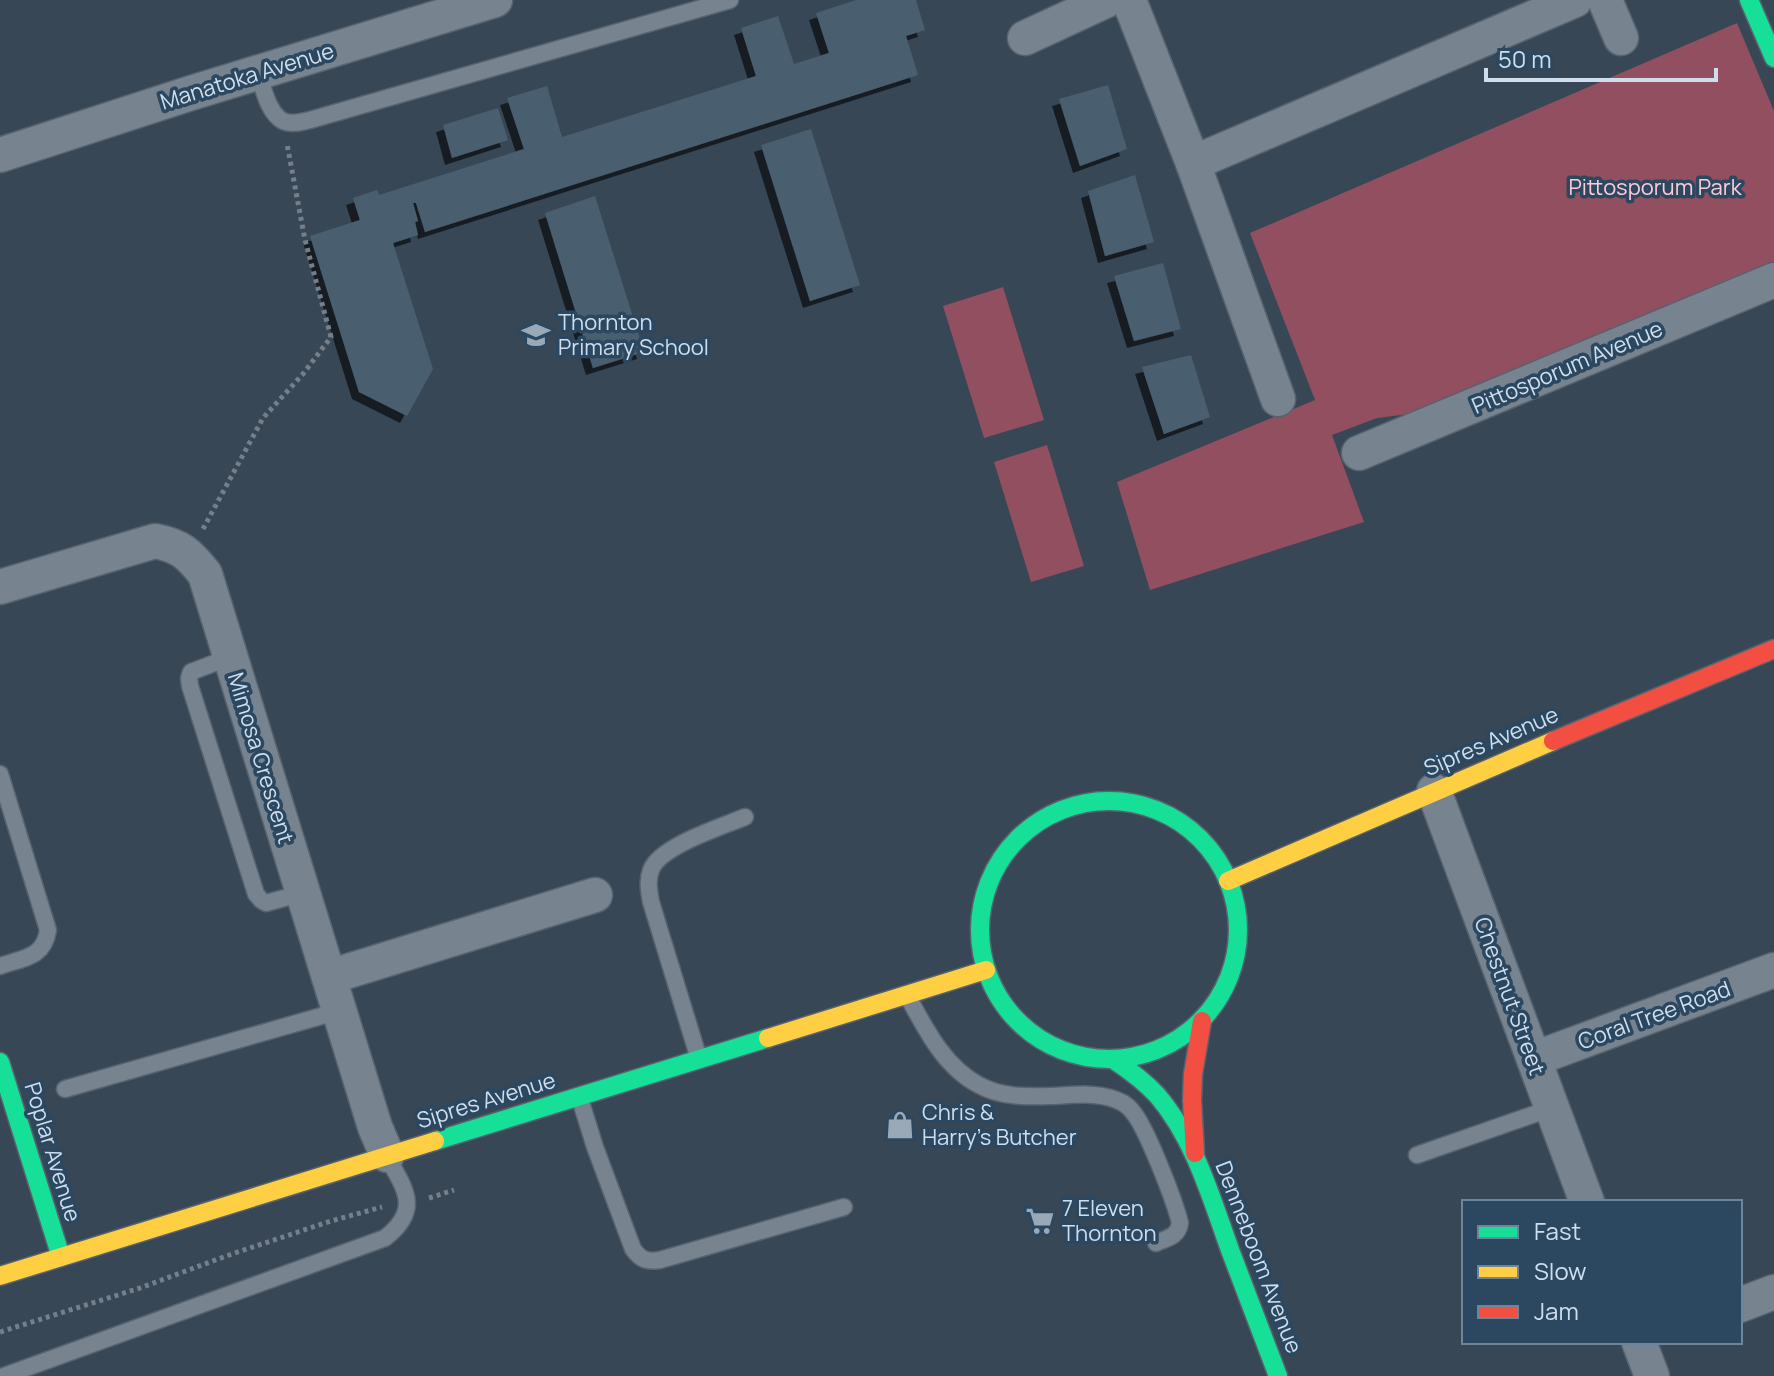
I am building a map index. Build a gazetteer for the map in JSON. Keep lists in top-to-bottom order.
{
  "streets": {
    "street": [
      "Manatoka Avenue",
      "Pittosporum Avenue",
      "Sipres Avenue",
      "Mimosa Crescent",
      "Chestnut Street",
      "Coral Tree Road",
      "Poplar Avenue",
      "Denneboom Avenue"
    ]
  },
  "crossings": [
    ["Sipres Avenue", "Mimosa Crescent"],
    ["Sipres Avenue", "Chestnut Street"],
    ["Sipres Avenue", "Poplar Avenue"],
    ["Sipres Avenue", "Denneboom Avenue"],
    ["Chestnut Street", "Coral Tree Road"]
  ],
  "parks": ["Pittosporum Park"],
  "places": {
    "school or university": ["Thornton Primary School"],
    "shop": ["Chris & Harry's Butcher"],
    "supermarket": ["7 Eleven Thornton"]
  },
  "legend": ["Fast", "Slow", "Jam"],
  "scale_bar": "50 m"
}
